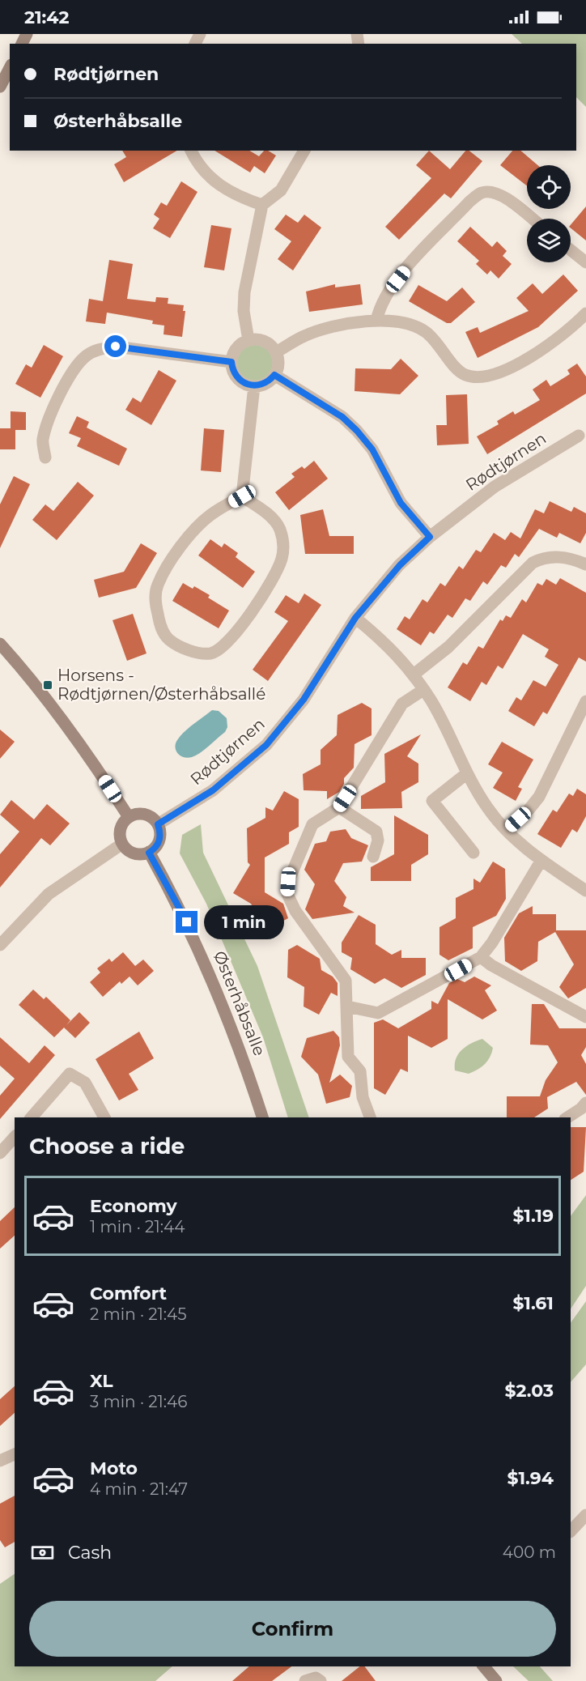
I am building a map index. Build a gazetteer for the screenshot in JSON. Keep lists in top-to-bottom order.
{
  "streets": {
    "street": ["Rødtjørnen", "Østerhåbsalle"]
  },
  "crossings": [
    ["Rødtjørnen", "Østerhåbsalle"]
  ],
  "places": {
    "transit": ["Horsens - Rødtjørnen/Østerhåbsallé"]
  },
  "page": {
    "status": "21:42",
    "banner": ["Rødtjørnen", "Østerhåbsalle"],
    "bubble": "1 min",
    "heading": "Choose a ride",
    "list": [
      {
        "name": "Economy",
        "note": "1 min · 21:44",
        "value": "$1.19"
      },
      {
        "name": "Comfort",
        "note": "2 min · 21:45",
        "value": "$1.61"
      },
      {
        "name": "XL",
        "note": "3 min · 21:46",
        "value": "$2.03"
      },
      {
        "name": "Moto",
        "note": "4 min · 21:47",
        "value": "$1.94"
      }
    ],
    "pay": ["Cash", "400 m"],
    "buttons": "Confirm"
  }
}
